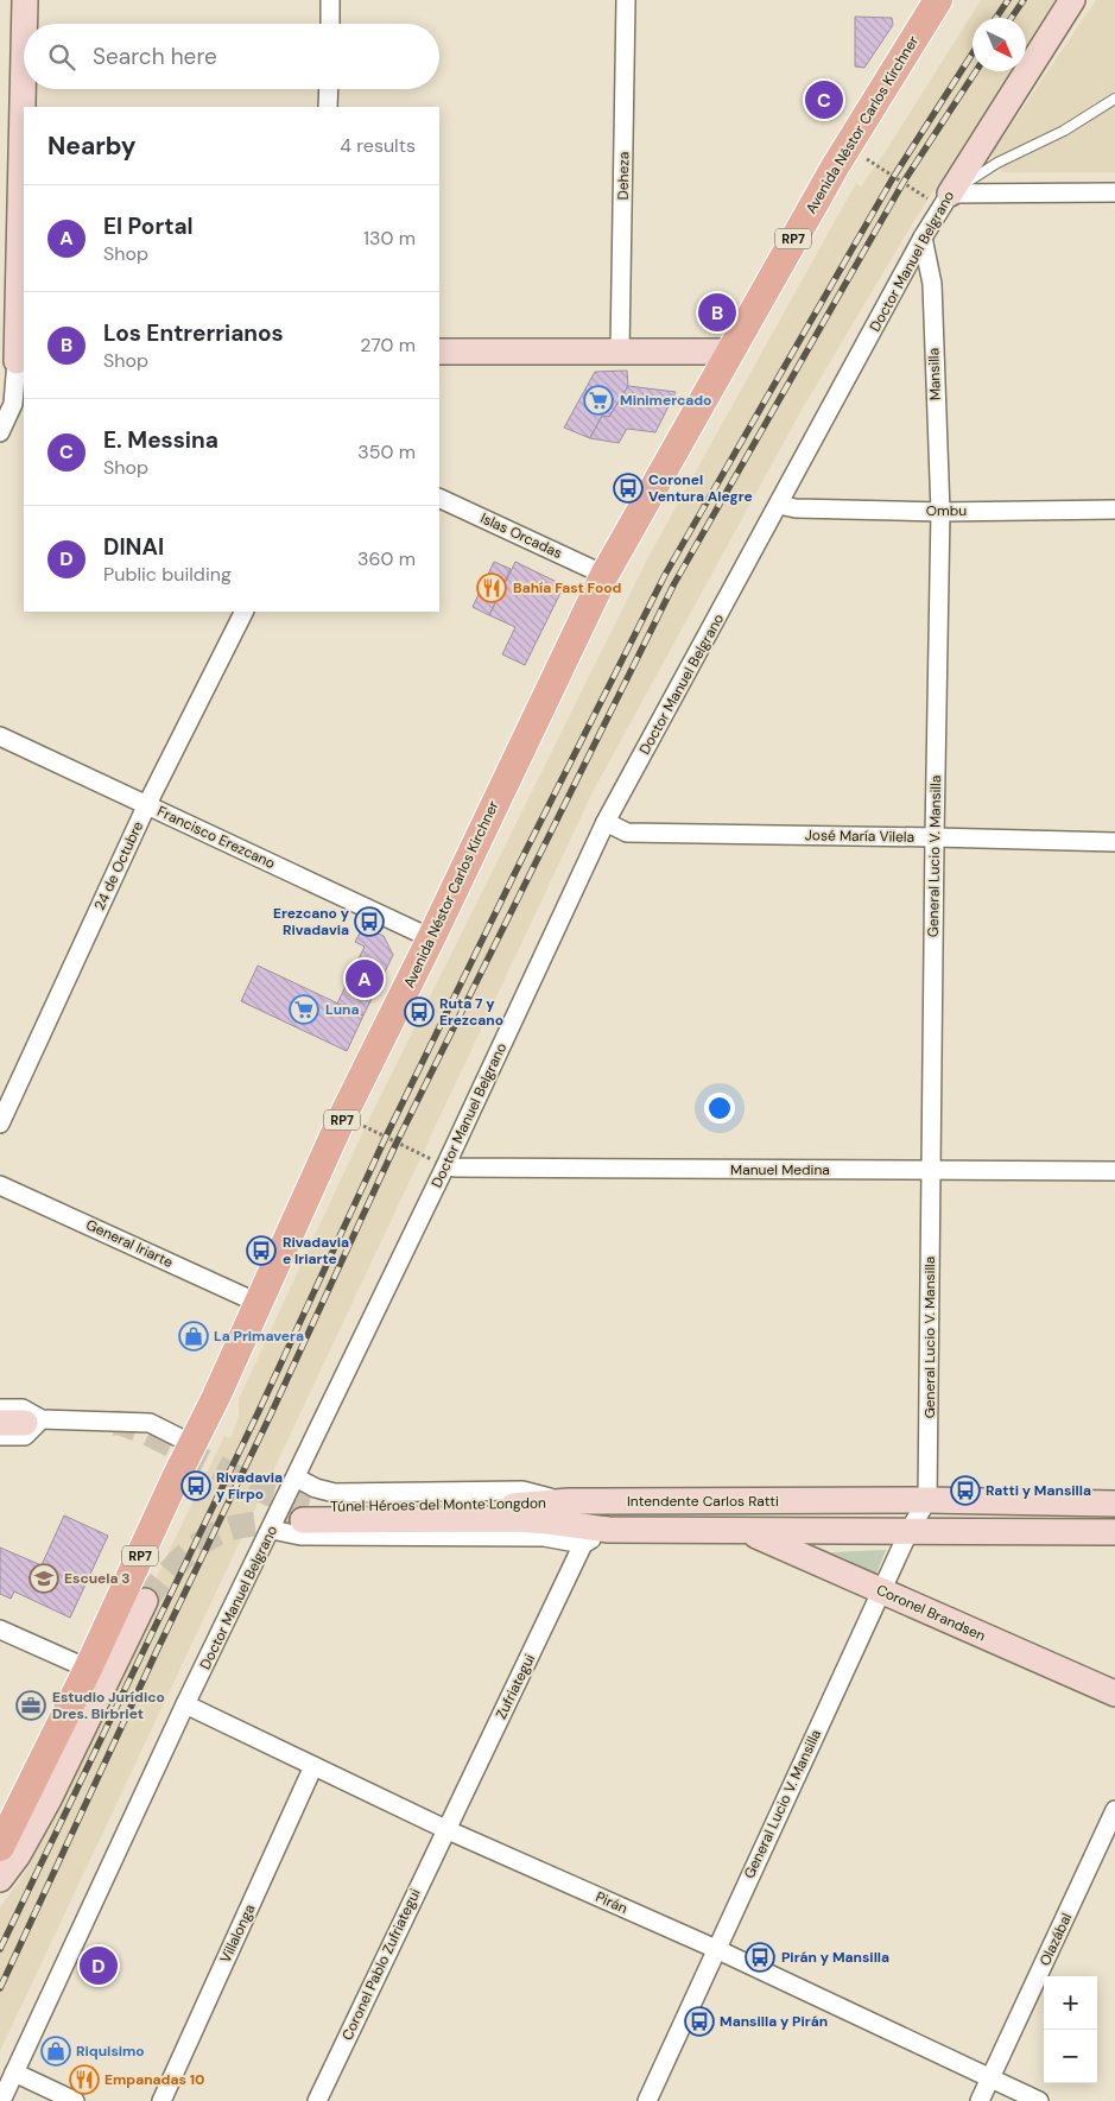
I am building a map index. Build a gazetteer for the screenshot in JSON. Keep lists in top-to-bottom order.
{
  "streets": {
    "main road": [
      "Avenida Néstor Carlos Kirchner",
      "RP7",
      "Doctor Manuel Belgrano",
      "Intendente Carlos Ratti",
      "Túnel Héroes del Monte Longdon",
      "Coronel Brandsen"
    ],
    "street": [
      "Deheza",
      "Mansilla",
      "Ombu",
      "Islas Orcadas",
      "José María Vilela",
      "Francisco Erezcano",
      "General Lucio V. Mansilla",
      "24 de Octubre",
      "Manuel Medina",
      "General Iriarte",
      "Zufriategui",
      "Pirán",
      "Villalonga",
      "Olazábal",
      "Coronel Pablo Zufriategui"
    ]
  },
  "crossings": [
    ["Avenida Néstor Carlos Kirchner", "Islas Orcadas"],
    ["Avenida Néstor Carlos Kirchner", "Francisco Erezcano"],
    ["Avenida Néstor Carlos Kirchner", "General Iriarte"],
    ["Doctor Manuel Belgrano", "Mansilla"],
    ["Doctor Manuel Belgrano", "Ombu"],
    ["Doctor Manuel Belgrano", "José María Vilela"],
    ["Doctor Manuel Belgrano", "Manuel Medina"],
    ["Doctor Manuel Belgrano", "Intendente Carlos Ratti"],
    ["Doctor Manuel Belgrano", "Pirán"],
    ["Mansilla", "Ombu"],
    ["Mansilla", "General Lucio V. Mansilla"],
    ["Ombu", "General Lucio V. Mansilla"],
    ["José María Vilela", "General Lucio V. Mansilla"],
    ["Francisco Erezcano", "24 de Octubre"],
    ["General Lucio V. Mansilla", "Manuel Medina"],
    ["General Lucio V. Mansilla", "Intendente Carlos Ratti"],
    ["General Lucio V. Mansilla", "Coronel Brandsen"],
    ["General Lucio V. Mansilla", "Pirán"],
    ["Intendente Carlos Ratti", "Túnel Héroes del Monte Longdon"],
    ["Intendente Carlos Ratti", "Coronel Brandsen"],
    ["Zufriategui", "Pirán"],
    ["Zufriategui", "Coronel Pablo Zufriategui"],
    ["Pirán", "Villalonga"],
    ["Pirán", "Olazábal"],
    ["Pirán", "Coronel Pablo Zufriategui"]
  ],
  "places": {
    "supermarket": ["Minimercado", "Luna"],
    "bus stop": [
      "Coronel Ventura Alegre",
      "Erezcano y Rivadavia",
      "Ruta 7 y Erezcano",
      "Rivadavia e Iriarte",
      "Rivadavia y Firpo",
      "Ratti y Mansilla",
      "Pirán y Mansilla",
      "Mansilla y Pirán"
    ],
    "restaurant": ["Bahía Fast Food", "Empanadas 10"],
    "shop": ["La Primavera", "Riquisimo"],
    "school or university": ["Escuela 3"],
    "office": ["Estudio Jurídico Dres. Birbriet"]
  },
  "north": "bottom right",
  "page": {
    "search": "Search here",
    "pins": [
      "C",
      "B",
      "A",
      "D"
    ],
    "heading": ["Nearby", "4 results"],
    "list": [
      {
        "mark": "A",
        "name": "El Portal",
        "note": "Shop",
        "value": "130 m"
      },
      {
        "mark": "B",
        "name": "Los Entrerrianos",
        "note": "Shop",
        "value": "270 m"
      },
      {
        "mark": "C",
        "name": "E. Messina",
        "note": "Shop",
        "value": "350 m"
      },
      {
        "mark": "D",
        "name": "DINAI",
        "note": "Public building",
        "value": "360 m"
      }
    ],
    "map_buttons": ["+", "−"]
  }
}
